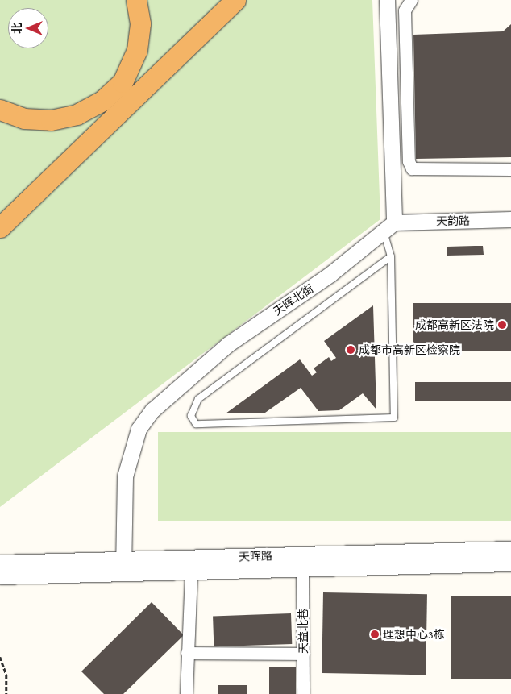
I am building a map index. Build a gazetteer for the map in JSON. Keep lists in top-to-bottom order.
{
  "streets": {
    "street": [
      "天韵路",
      "天晖北街",
      "天晖路",
      "天益北巷"
    ]
  },
  "crossings": [
    ["天韵路", "天晖北街"],
    ["天晖北街", "天晖路"],
    ["天晖路", "天益北巷"]
  ],
  "places": ["成都高新区法院", "成都市高新区检察院", "理想中心3栋"],
  "north": "left"
}
